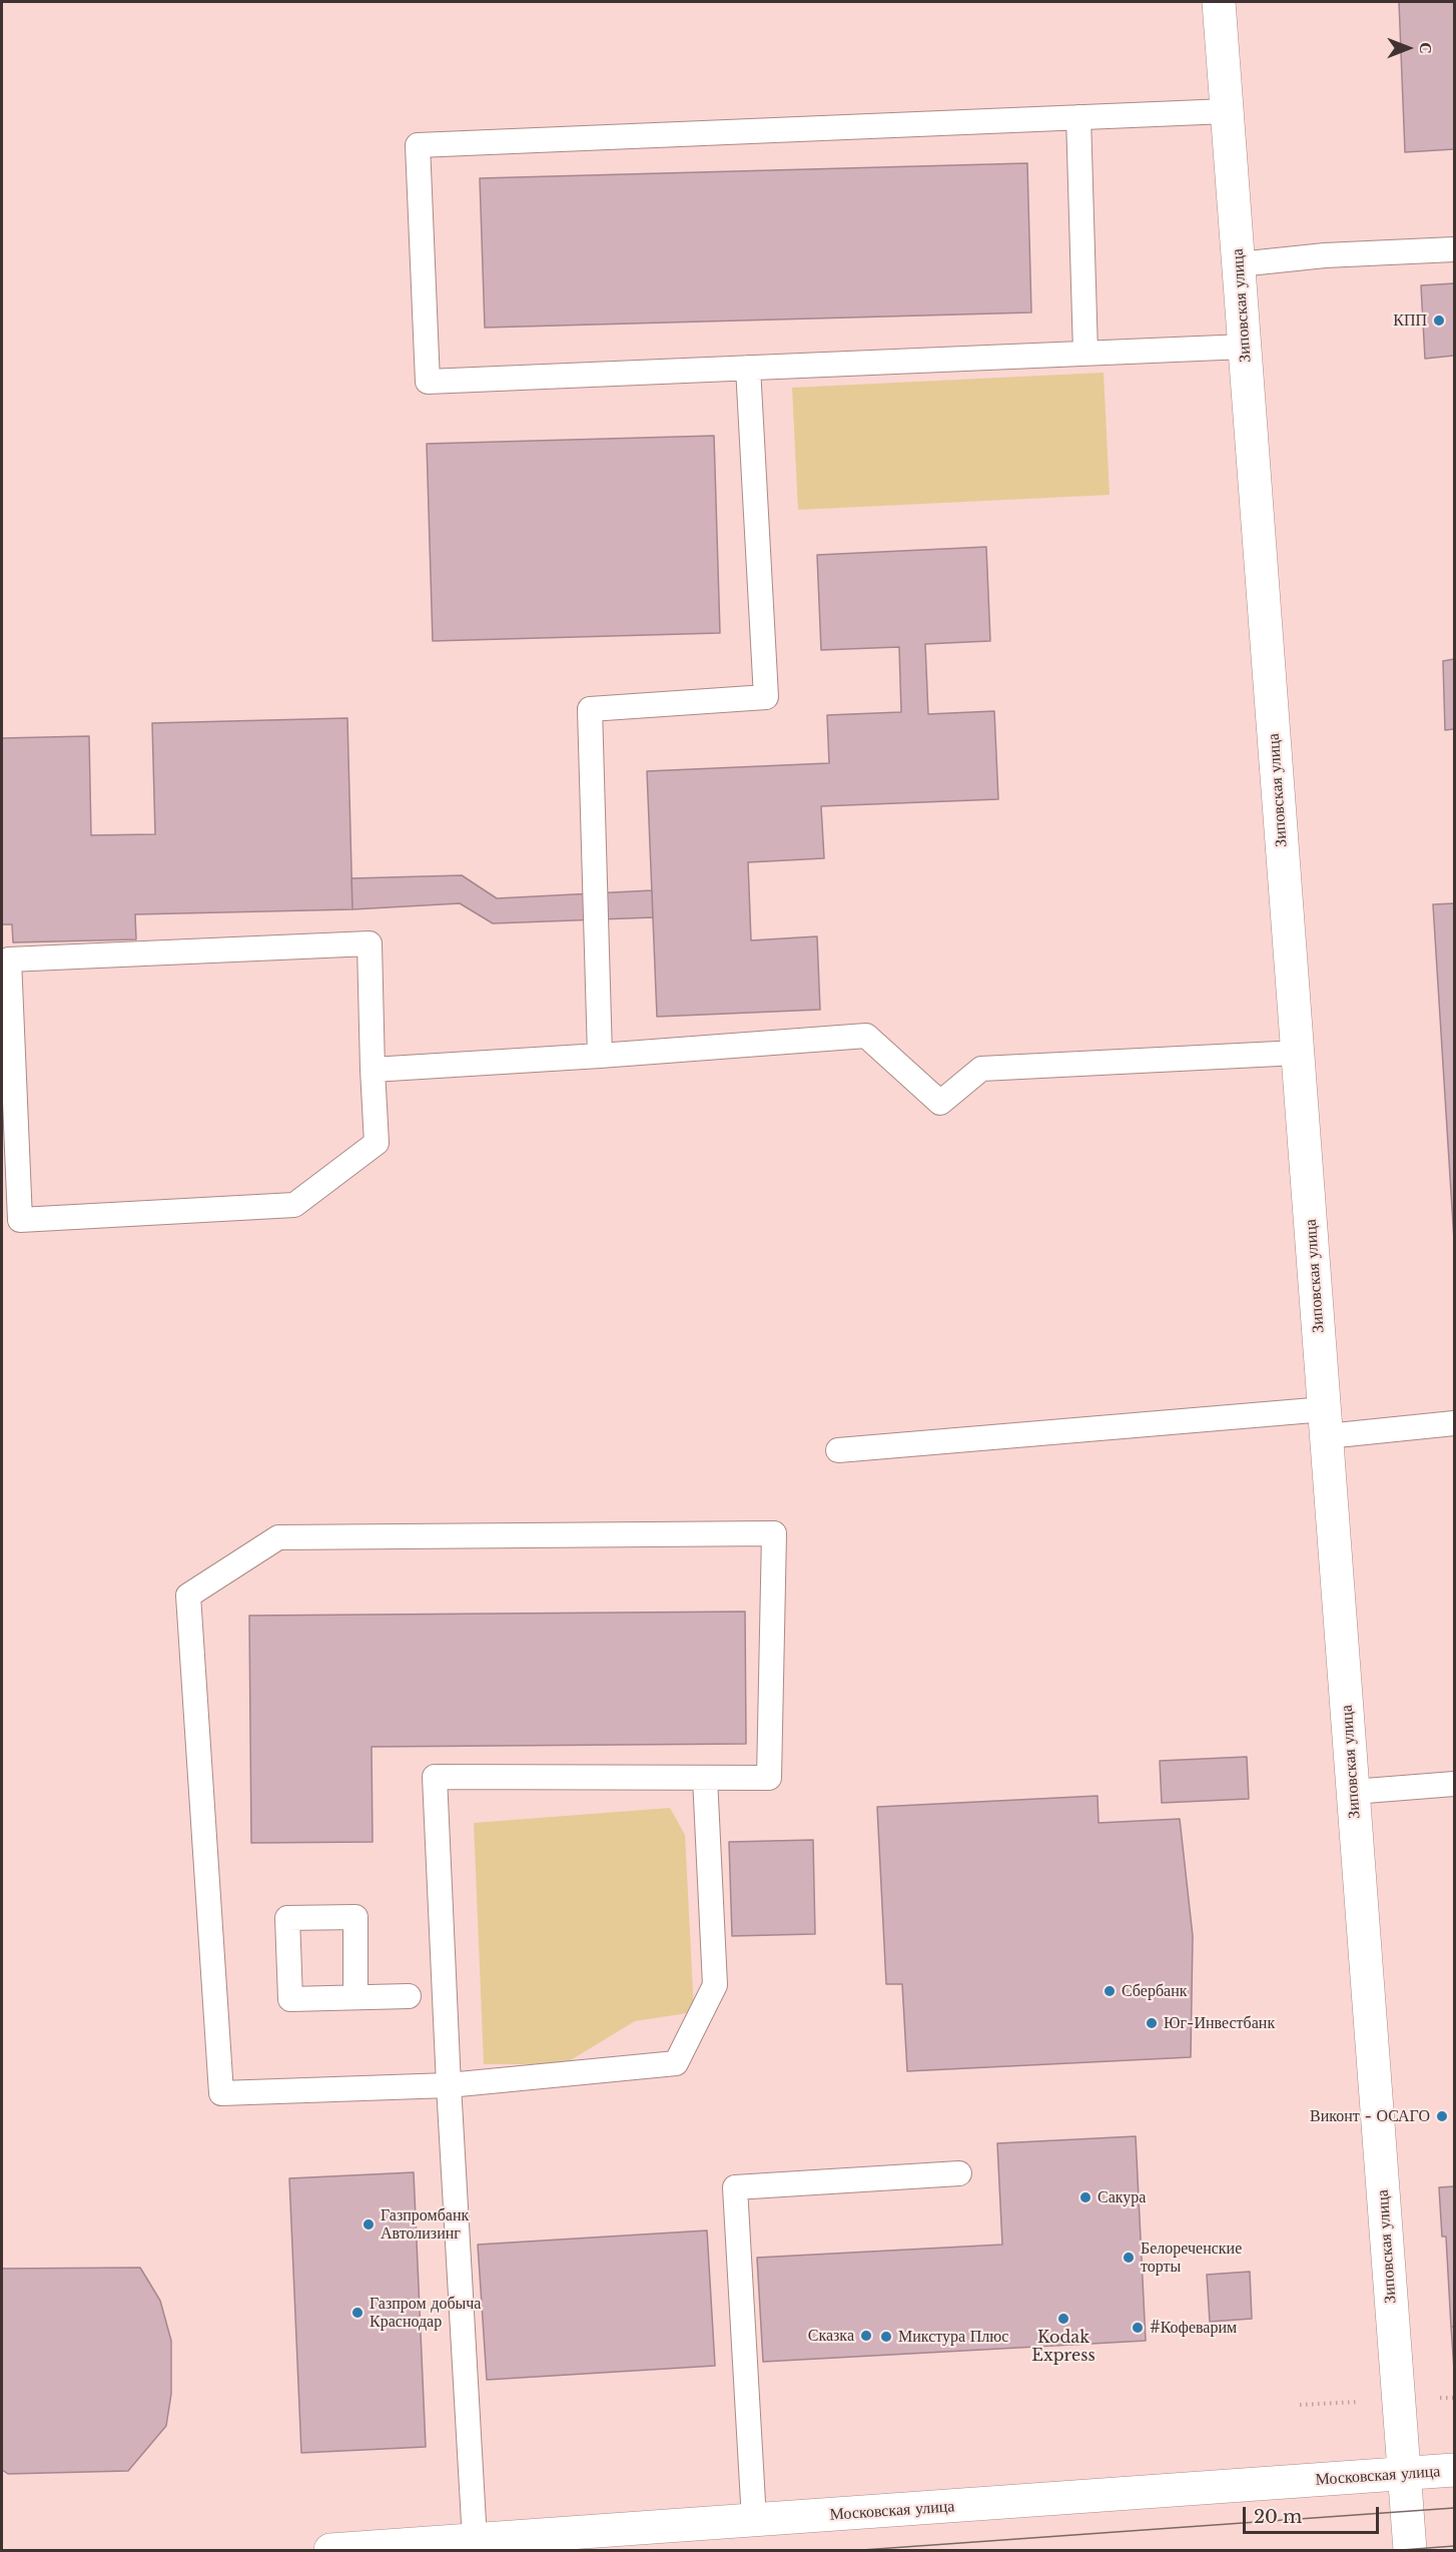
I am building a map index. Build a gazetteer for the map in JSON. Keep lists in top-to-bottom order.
{
  "streets": {
    "street": ["Зиповская улица", "Московская улица"]
  },
  "crossings": [
    ["Зиповская улица", "Московская улица"]
  ],
  "places": [
    "КПП",
    "Сбербанк",
    "Юг-Инвестбанк",
    "Виконт - ОСАГО",
    "Сакура",
    "Газпромбанк Автолизинг",
    "Белореченские торты",
    "Газпром добыча Краснодар",
    "Kodak Express",
    "#Кофеварим",
    "Сказка",
    "Микстура Плюс"
  ],
  "scale_bar": "20 m",
  "north": "right"
}
